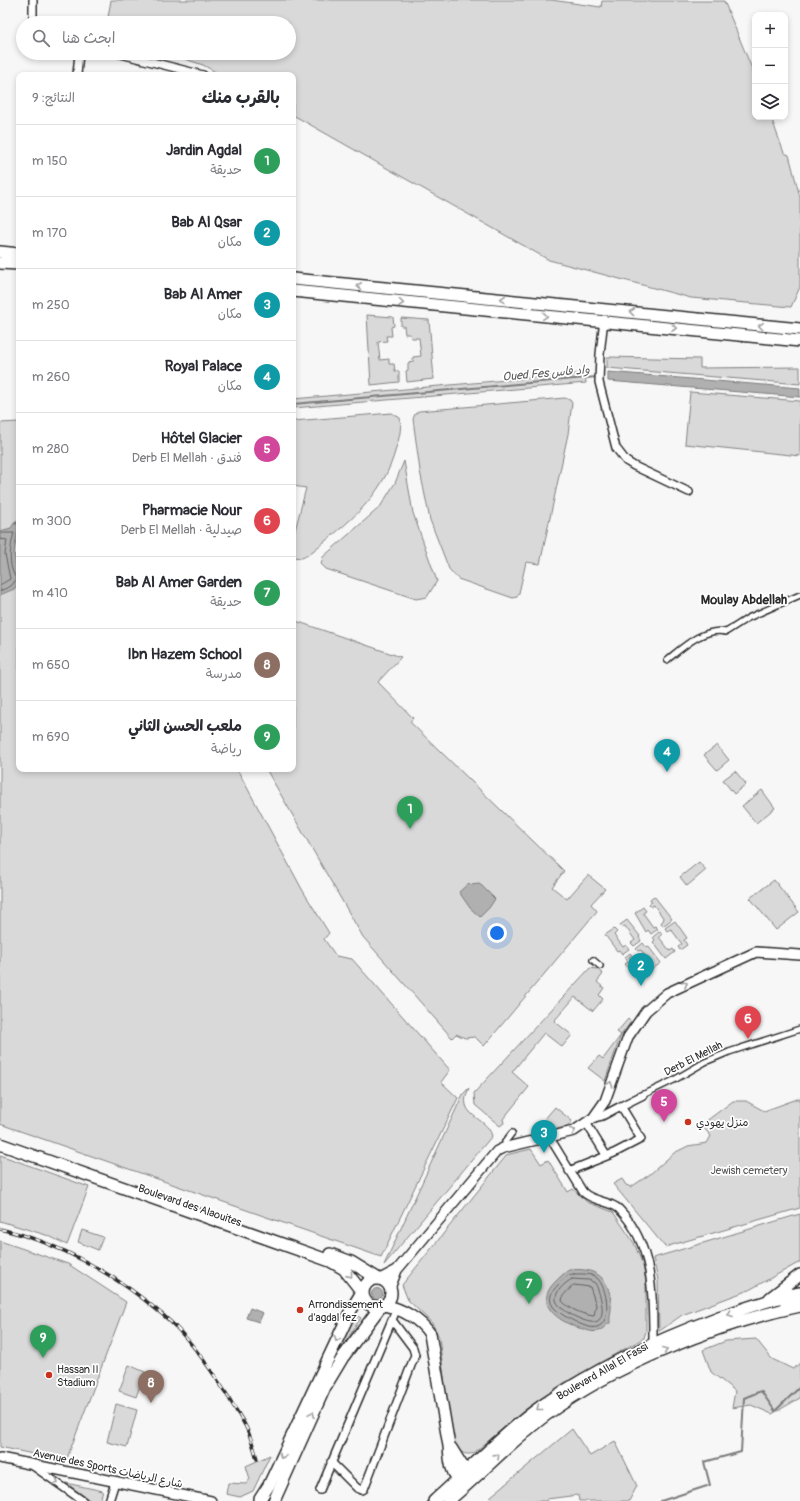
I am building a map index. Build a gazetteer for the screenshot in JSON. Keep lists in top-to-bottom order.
{
  "streets": {
    "main road": ["Boulevard des Alaouites", "Boulevard Allal El Fassi"],
    "street": ["Derb El Mellah", "Avenue des Sports شارع الرياضات"]
  },
  "districts": ["Moulay Abdellah"],
  "water": ["Oued Fes واد فاس"],
  "parks": ["Jewish cemetery"],
  "places": ["منزل يهودي", "Arrondissement d'agdal fez", "Hassan II Stadium"],
  "page": {
    "map_buttons": ["+", "−"],
    "search": "ابحث هنا",
    "heading": ["بالقرب منك", "النتائج: 9"],
    "list": [
      {
        "mark": "1",
        "name": "Jardin Agdal",
        "note": "حديقة",
        "value": "150 m"
      },
      {
        "mark": "2",
        "name": "Bab Al Qsar",
        "note": "مكان",
        "value": "170 m"
      },
      {
        "mark": "3",
        "name": "Bab Al Amer",
        "note": "مكان",
        "value": "250 m"
      },
      {
        "mark": "4",
        "name": "Royal Palace",
        "note": "مكان",
        "value": "260 m"
      },
      {
        "mark": "5",
        "name": "Hôtel Glacier",
        "note": "فندق · Derb El Mellah",
        "value": "280 m"
      },
      {
        "mark": "6",
        "name": "Pharmacie Nour",
        "note": "صيدلية · Derb El Mellah",
        "value": "300 m"
      },
      {
        "mark": "7",
        "name": "Bab Al Amer Garden",
        "note": "حديقة",
        "value": "410 m"
      },
      {
        "mark": "8",
        "name": "Ibn Hazem School",
        "note": "مدرسة",
        "value": "650 m"
      },
      {
        "mark": "9",
        "name": "ملعب الحسن الثاني",
        "note": "رياضة",
        "value": "690 m"
      }
    ],
    "pins": [
      "4",
      "1",
      "2",
      "6",
      "5",
      "3",
      "7",
      "9",
      "8"
    ]
  }
}
